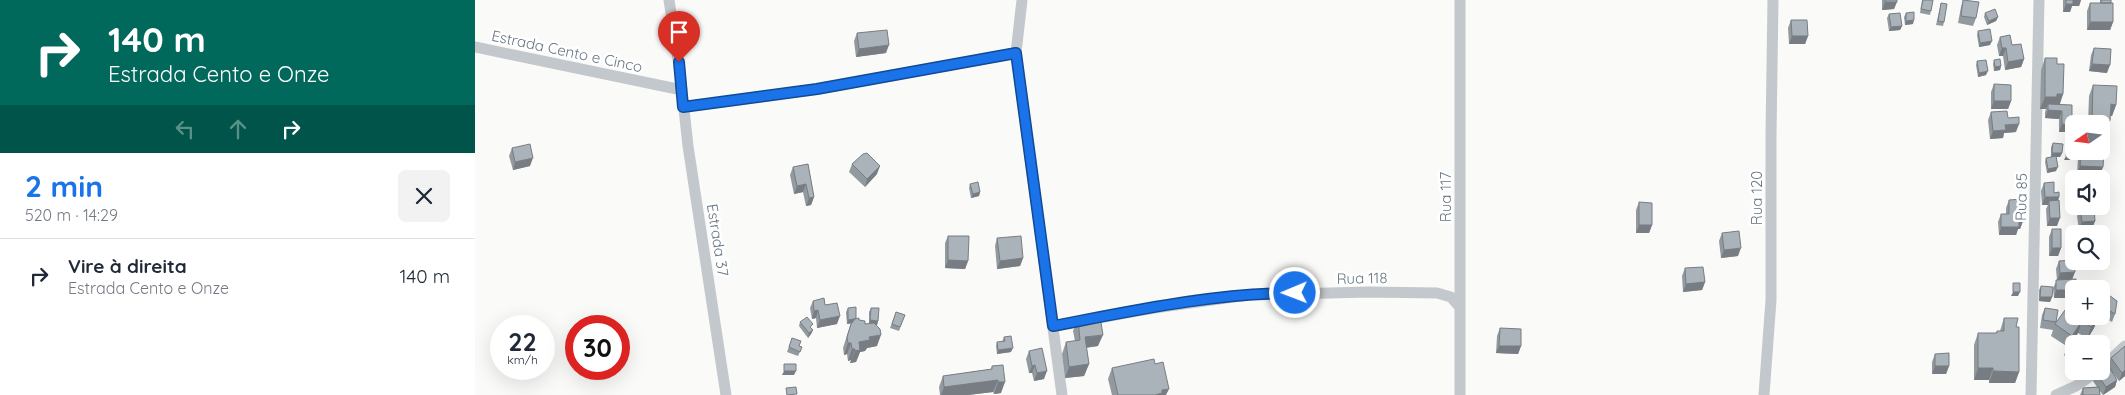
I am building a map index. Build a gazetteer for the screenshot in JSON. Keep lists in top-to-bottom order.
{
  "streets": {
    "street": [
      "Estrada Cento e Cinco",
      "Rua 117",
      "Rua 85",
      "Rua 120",
      "Estrada 37",
      "Rua 118"
    ]
  },
  "crossings": [
    ["Estrada Cento e Cinco", "Estrada 37"],
    ["Rua 117", "Rua 118"]
  ],
  "north": "left",
  "page": {
    "turn": ["140 m", "Estrada Cento e Onze"],
    "map_buttons": ["+", "−"],
    "heading": ["2 min", "520 m · 14:29"],
    "list": [
      {
        "name": "Vire à direita",
        "note": "Estrada Cento e Onze",
        "value": "140 m"
      }
    ],
    "speed": "22 km/h",
    "limit": "30"
  }
}
